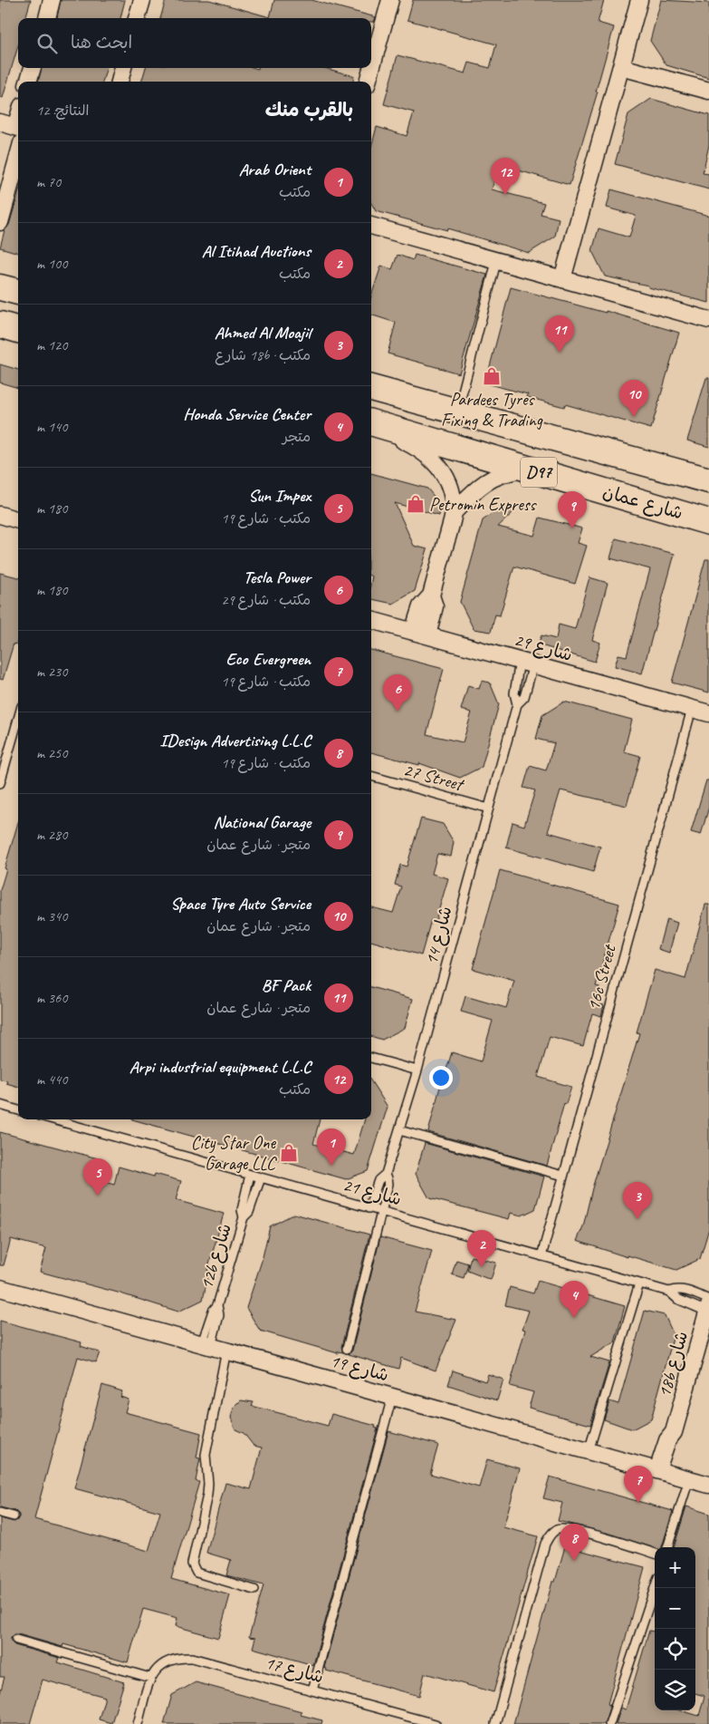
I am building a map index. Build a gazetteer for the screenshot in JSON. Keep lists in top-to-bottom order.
{
  "streets": {
    "main road": ["D97", "شارع عمان"],
    "street": ["شارع 29", "18b شارع", "شارع 19"],
    "lane": [
      "27 Street",
      "شارع 14",
      "16c Street",
      "شارع 21",
      "12b شارع",
      "شارع 17"
    ]
  },
  "crossings": [
    ["شارع 29", "شارع 14"],
    ["شارع 29", "16c Street"],
    ["27 Street", "شارع 14"],
    ["شارع 14", "شارع 21"],
    ["16c Street", "شارع 21"],
    ["شارع 21", "12b شارع"],
    ["شارع 21", "18b شارع"],
    ["12b شارع", "شارع 19"],
    ["18b شارع", "شارع 19"]
  ],
  "places": {
    "shop": ["Pardees Tyres Fixing & Trading", "Petromin Express", "City Star One Garage LLC"]
  },
  "page": {
    "search": "ابحث هنا",
    "heading": ["بالقرب منك", "النتائج: 12"],
    "list": [
      {
        "mark": "1",
        "name": "Arab Orient",
        "note": "مكتب",
        "value": "70 m"
      },
      {
        "mark": "2",
        "name": "Al Itihad Auctions",
        "note": "مكتب",
        "value": "100 m"
      },
      {
        "mark": "3",
        "name": "Ahmed Al Moajil",
        "note": "مكتب · 18b شارع",
        "value": "120 m"
      },
      {
        "mark": "4",
        "name": "Honda Service Center",
        "note": "متجر",
        "value": "140 m"
      },
      {
        "mark": "5",
        "name": "Sun Impex",
        "note": "مكتب · شارع 19",
        "value": "180 m"
      },
      {
        "mark": "6",
        "name": "Tesla Power",
        "note": "مكتب · شارع 29",
        "value": "180 m"
      },
      {
        "mark": "7",
        "name": "Eco Evergreen",
        "note": "مكتب · شارع 19",
        "value": "230 m"
      },
      {
        "mark": "8",
        "name": "IDesign Advertising L.L.C",
        "note": "مكتب · شارع 19",
        "value": "250 m"
      },
      {
        "mark": "9",
        "name": "National Garage",
        "note": "متجر · شارع عمان",
        "value": "280 m"
      },
      {
        "mark": "10",
        "name": "Space Tyre Auto Service",
        "note": "متجر · شارع عمان",
        "value": "340 m"
      },
      {
        "mark": "11",
        "name": "BF Pack",
        "note": "متجر · شارع عمان",
        "value": "360 m"
      },
      {
        "mark": "12",
        "name": "Arpi industrial equipment L.L.C",
        "note": "مكتب",
        "value": "440 m"
      }
    ],
    "pins": [
      "12",
      "11",
      "10",
      "9",
      "6",
      "1",
      "5",
      "3",
      "2",
      "4",
      "7",
      "8"
    ],
    "map_buttons": ["+", "−"]
  }
}
